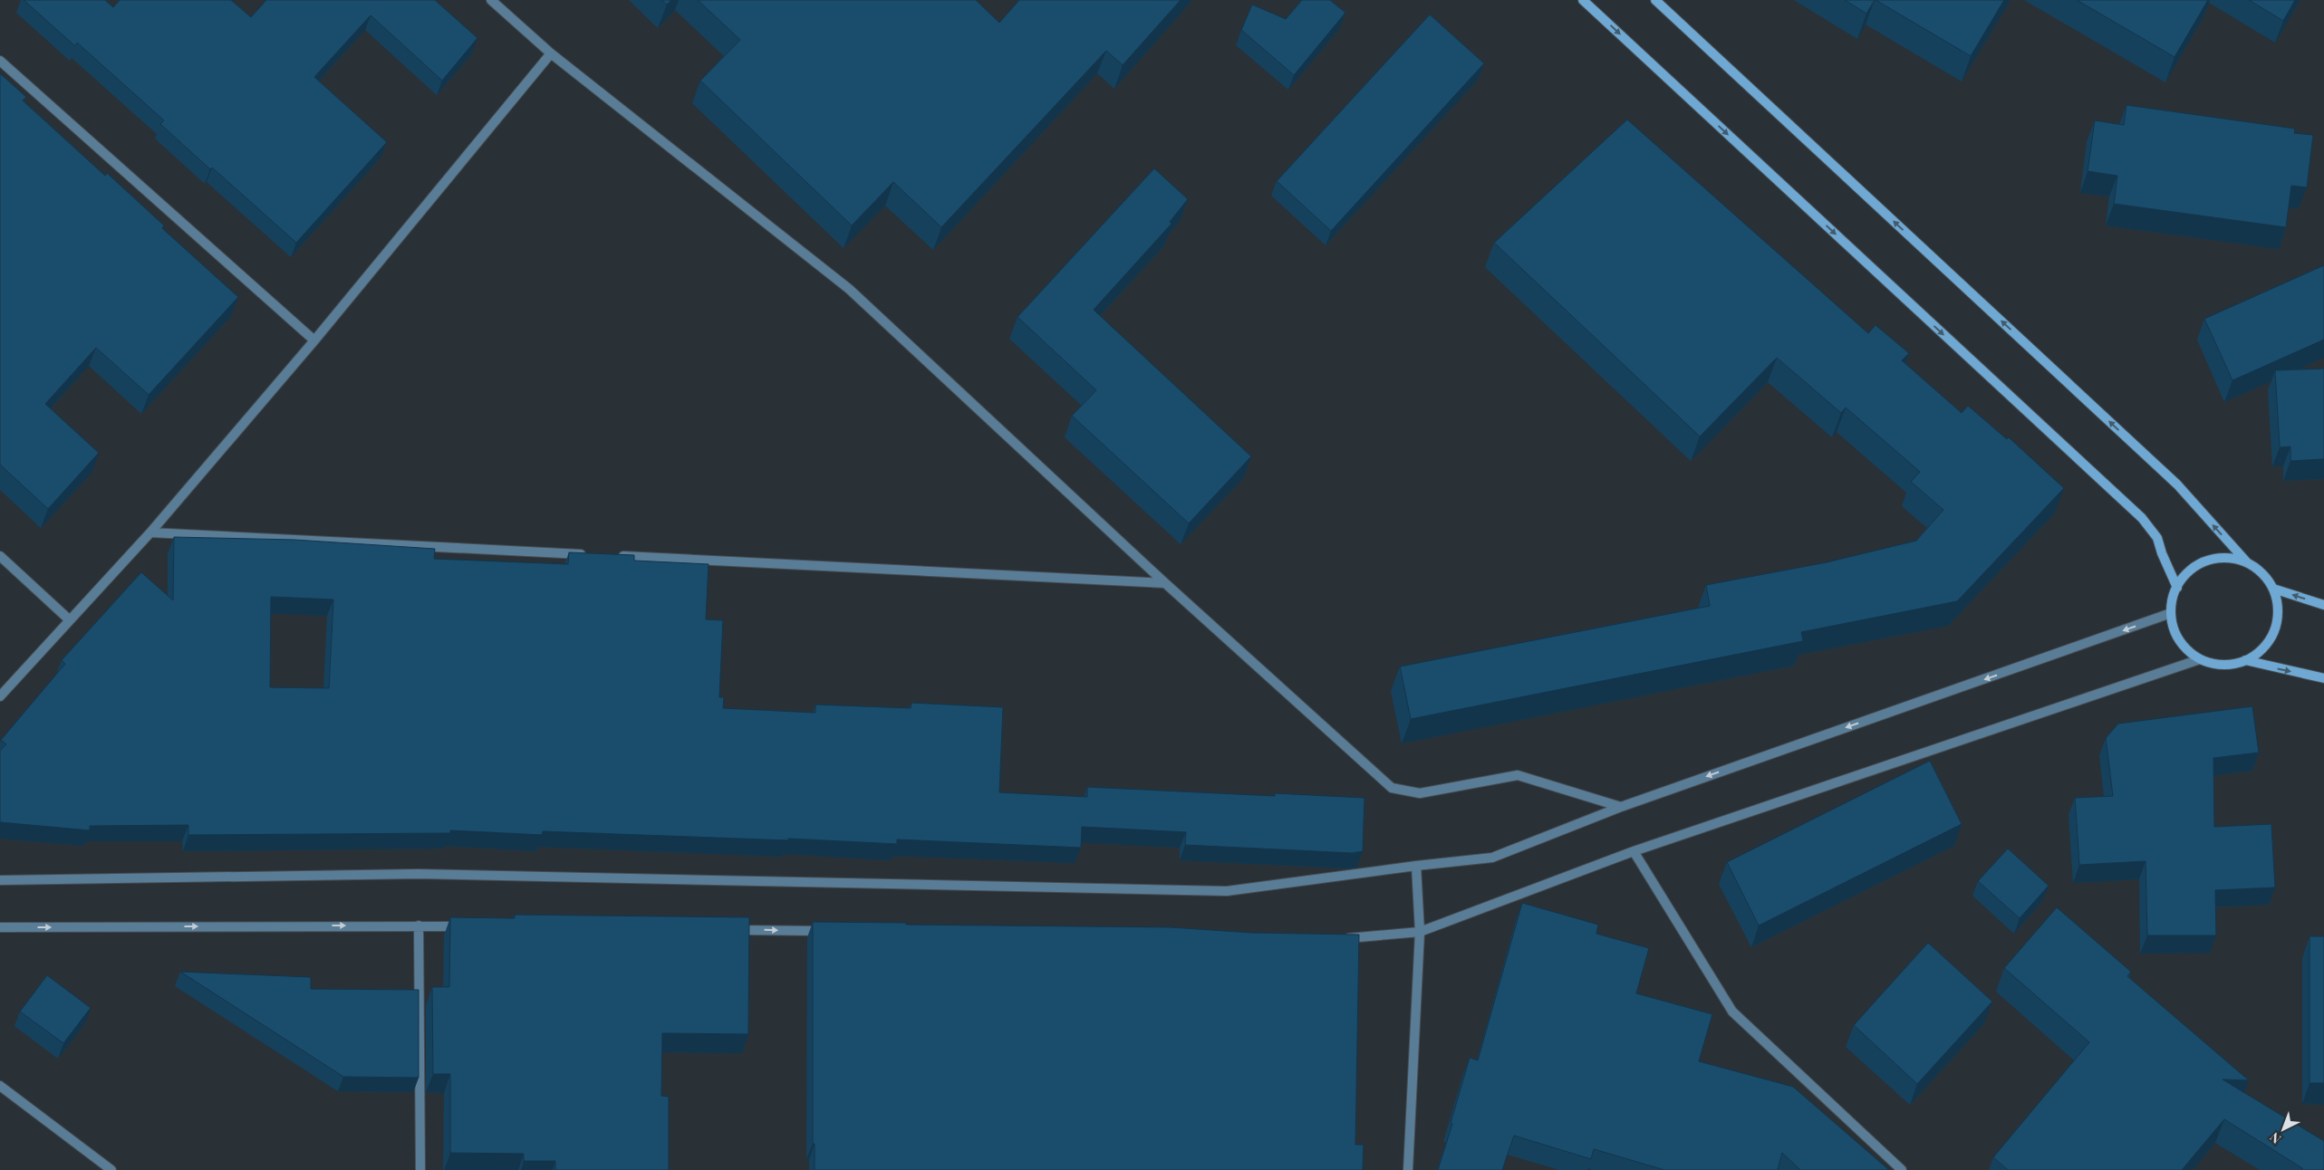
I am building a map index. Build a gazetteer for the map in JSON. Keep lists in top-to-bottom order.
{
  "north": "bottom left"
}
